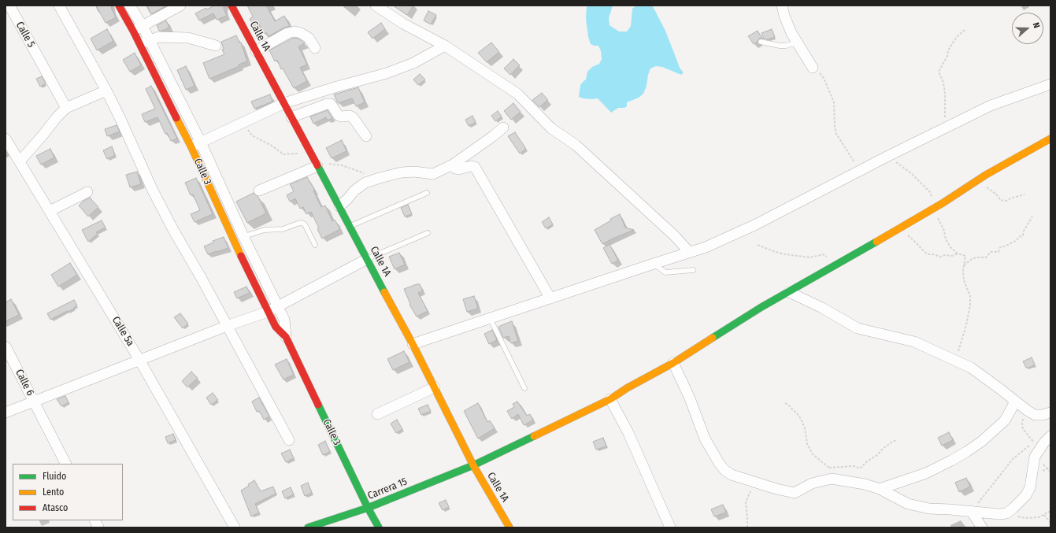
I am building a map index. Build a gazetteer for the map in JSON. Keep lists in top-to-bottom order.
{
  "streets": {
    "street": [
      "Calle 5",
      "Calle 1A",
      "Calle 3",
      "Calle 5a",
      "Calle 6",
      "Carrera 15"
    ]
  },
  "crossings": [
    ["Calle 1A", "Carrera 15"],
    ["Calle 3", "Carrera 15"]
  ],
  "legend": ["Fluido", "Lento", "Atasco"],
  "north": "right"
}
